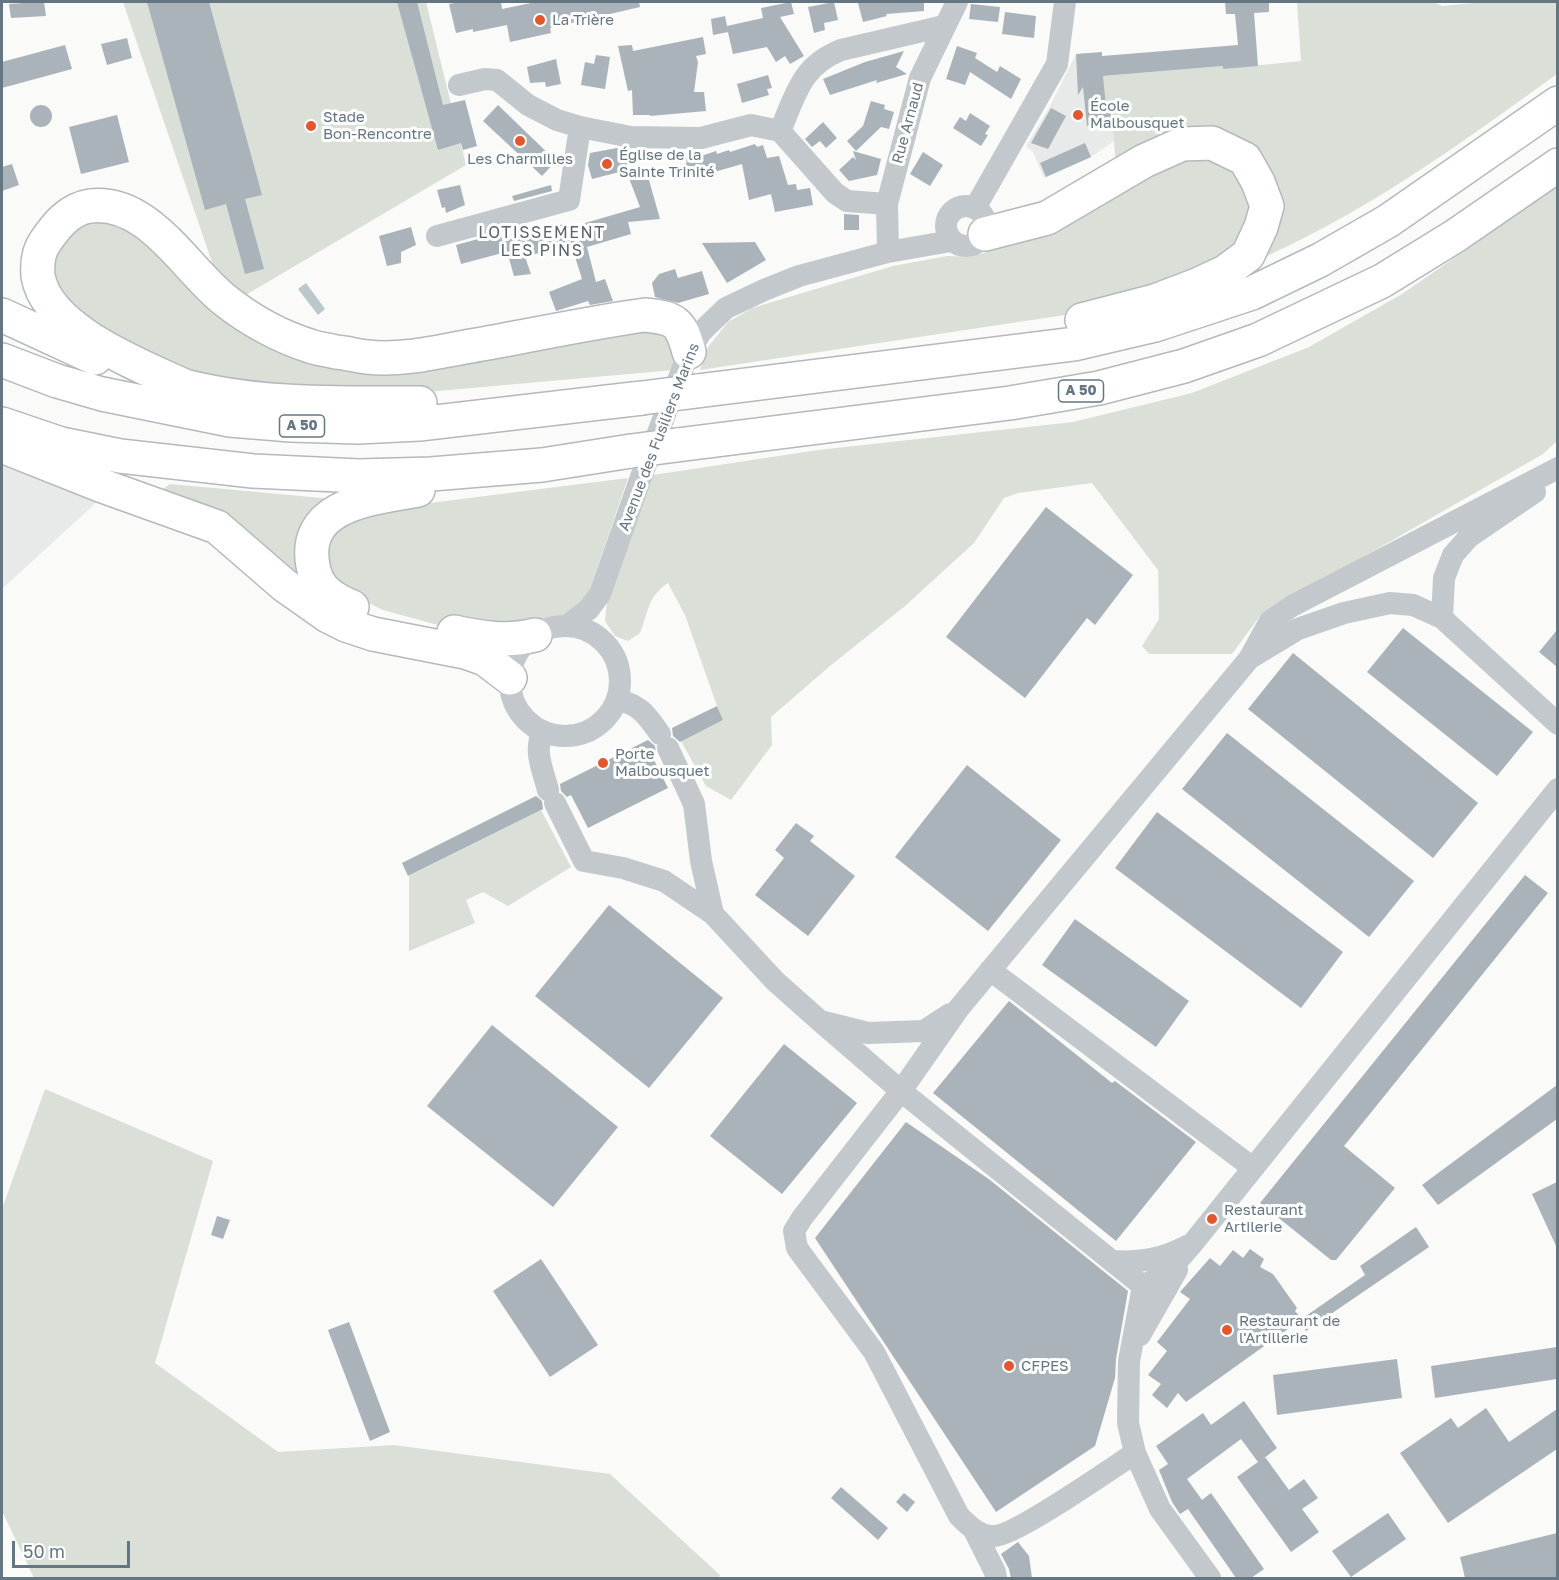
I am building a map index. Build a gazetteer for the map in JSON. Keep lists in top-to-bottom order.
{
  "streets": {
    "highway": ["A 50"],
    "street": ["Rue Arnaud", "Avenue des Fusiliers Marins"]
  },
  "crossings": [
    ["Rue Arnaud", "Avenue des Fusiliers Marins"]
  ],
  "districts": ["LOTISSEMENT LES PINS"],
  "places": [
    "La Trière",
    "École Malbousquet",
    "Stade Bon-Rencontre",
    "Les Charmilles",
    "Église de la Sainte Trinité",
    "Porte Malbousquet",
    "Restaurant Artilerie",
    "Restaurant de l'Artillerie",
    "CFPES"
  ],
  "scale_bar": "50 m"
}
